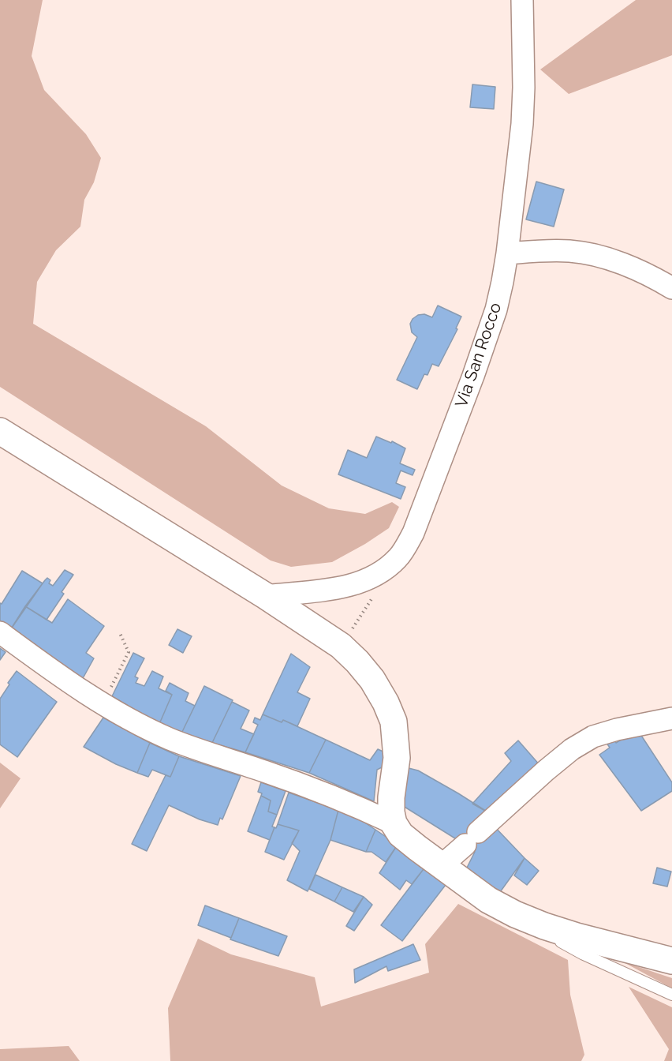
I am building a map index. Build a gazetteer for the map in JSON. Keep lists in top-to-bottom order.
{
  "streets": {
    "street": ["Via San Rocco"]
  }
}
